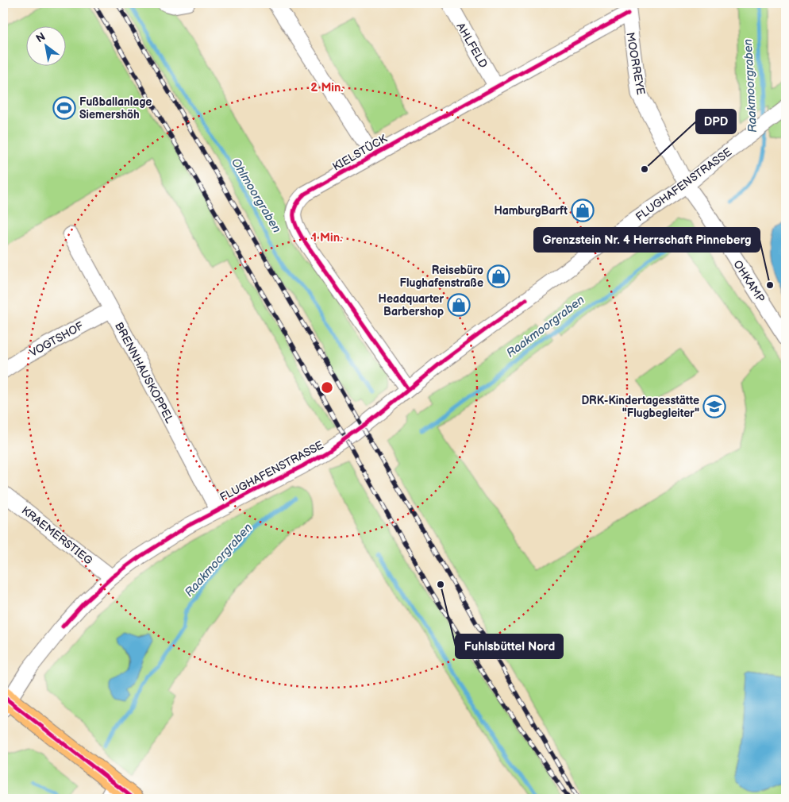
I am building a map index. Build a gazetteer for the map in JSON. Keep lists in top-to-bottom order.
{
  "streets": {
    "street": [
      "AHLFELD",
      "MOORREYE",
      "KIELSTÜCK",
      "FLUGHAFENSTRASSE",
      "OHKAMP",
      "VOGTSHOF",
      "BRENNHAUSKOPPEL",
      "KRAEMERSTIEG"
    ]
  },
  "crossings": [
    ["AHLFELD", "KIELSTÜCK"],
    ["MOORREYE", "KIELSTÜCK"],
    ["MOORREYE", "FLUGHAFENSTRASSE"],
    ["MOORREYE", "OHKAMP"],
    ["KIELSTÜCK", "FLUGHAFENSTRASSE"],
    ["FLUGHAFENSTRASSE", "OHKAMP"],
    ["FLUGHAFENSTRASSE", "BRENNHAUSKOPPEL"],
    ["FLUGHAFENSTRASSE", "KRAEMERSTIEG"],
    ["VOGTSHOF", "BRENNHAUSKOPPEL"]
  ],
  "water": ["Raakmoorgraben", "Ohlmoorgraben"],
  "places": {
    "sports": ["Fußballanlage Siemershöh"],
    "other": ["DPD", "Grenzstein Nr. 4 Herrschaft Pinneberg", "Fuhlsbüttel Nord"],
    "shop": ["HamburgBarft", "Reisebüro Flughafenstraße", "Headquarter Barbershop"],
    "school or university": ["DRK-Kindertagesstätte \"Flugbegleiter\""]
  },
  "north": "top left",
  "rings": ["2 Min.", "1 Min."]
}
